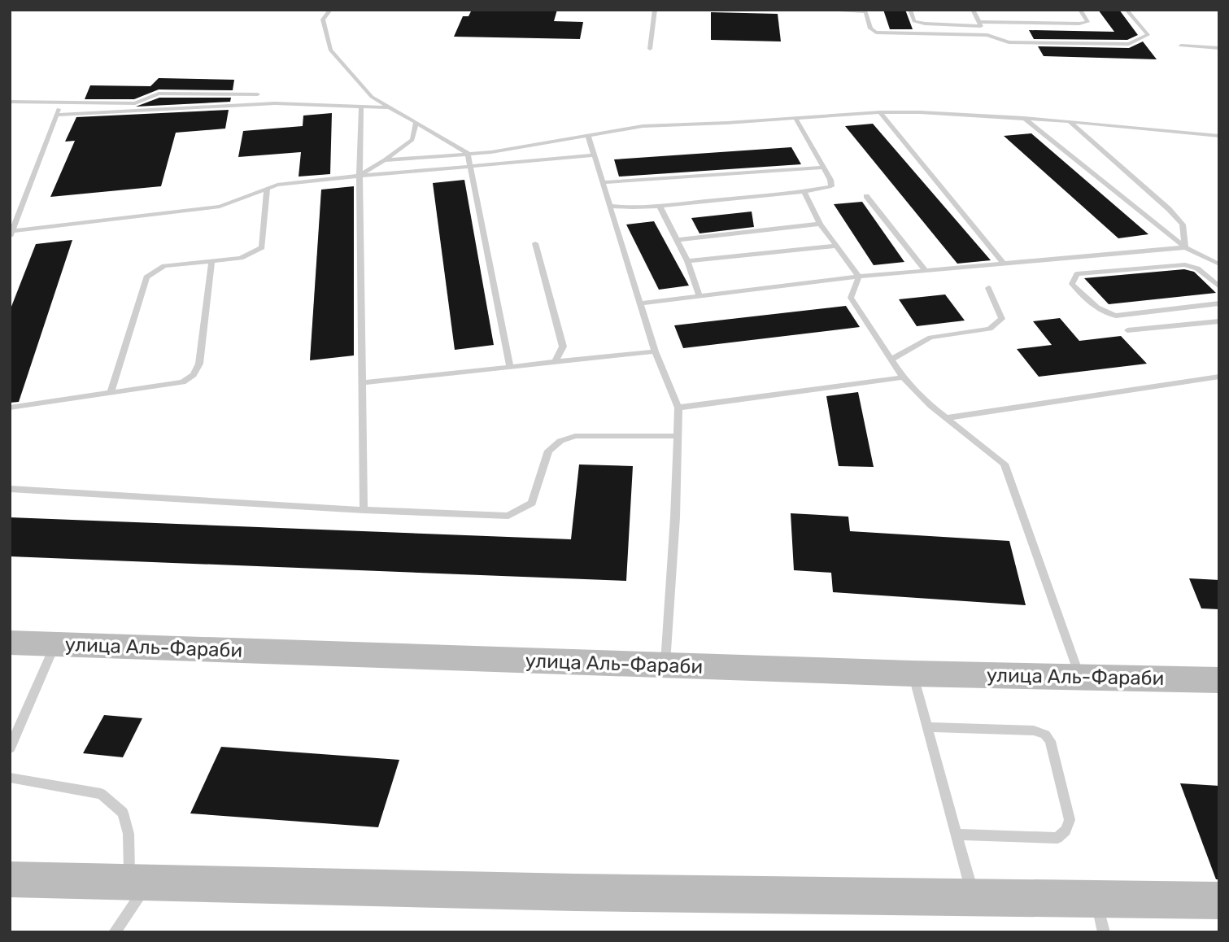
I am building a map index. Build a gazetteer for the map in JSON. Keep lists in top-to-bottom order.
{
  "streets": {
    "main road": ["улица Аль-Фараби"]
  }
}
